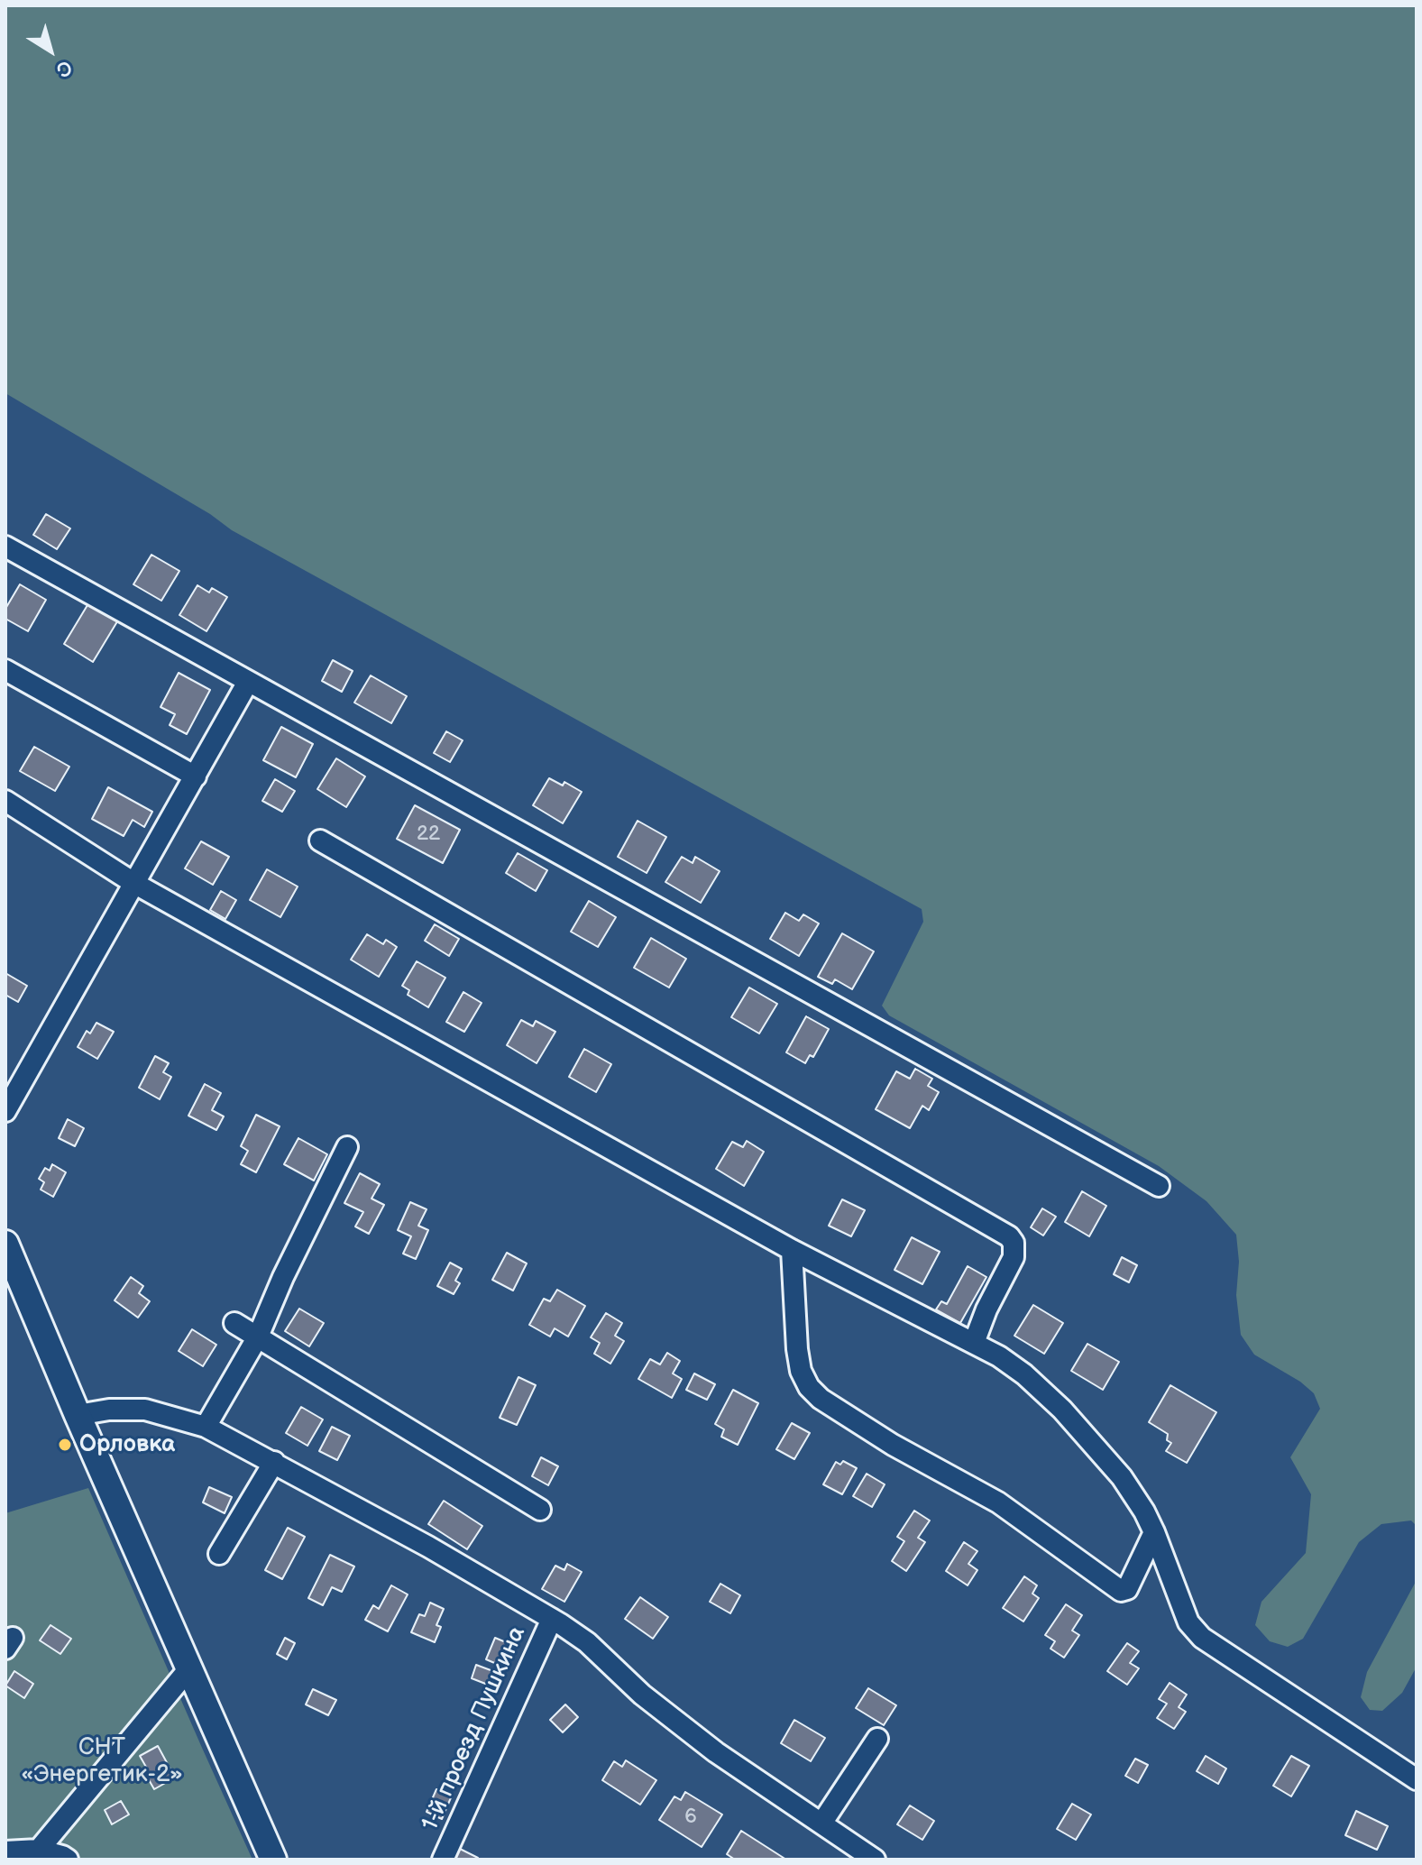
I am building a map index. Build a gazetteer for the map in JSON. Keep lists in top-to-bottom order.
{
  "streets": {
    "street": ["1-й проезд Пушкина"]
  },
  "parks": ["СНТ «Энергетик-2»"],
  "places": ["Орловка"],
  "house_numbers": ["22", "6"],
  "north": "bottom right"
}
